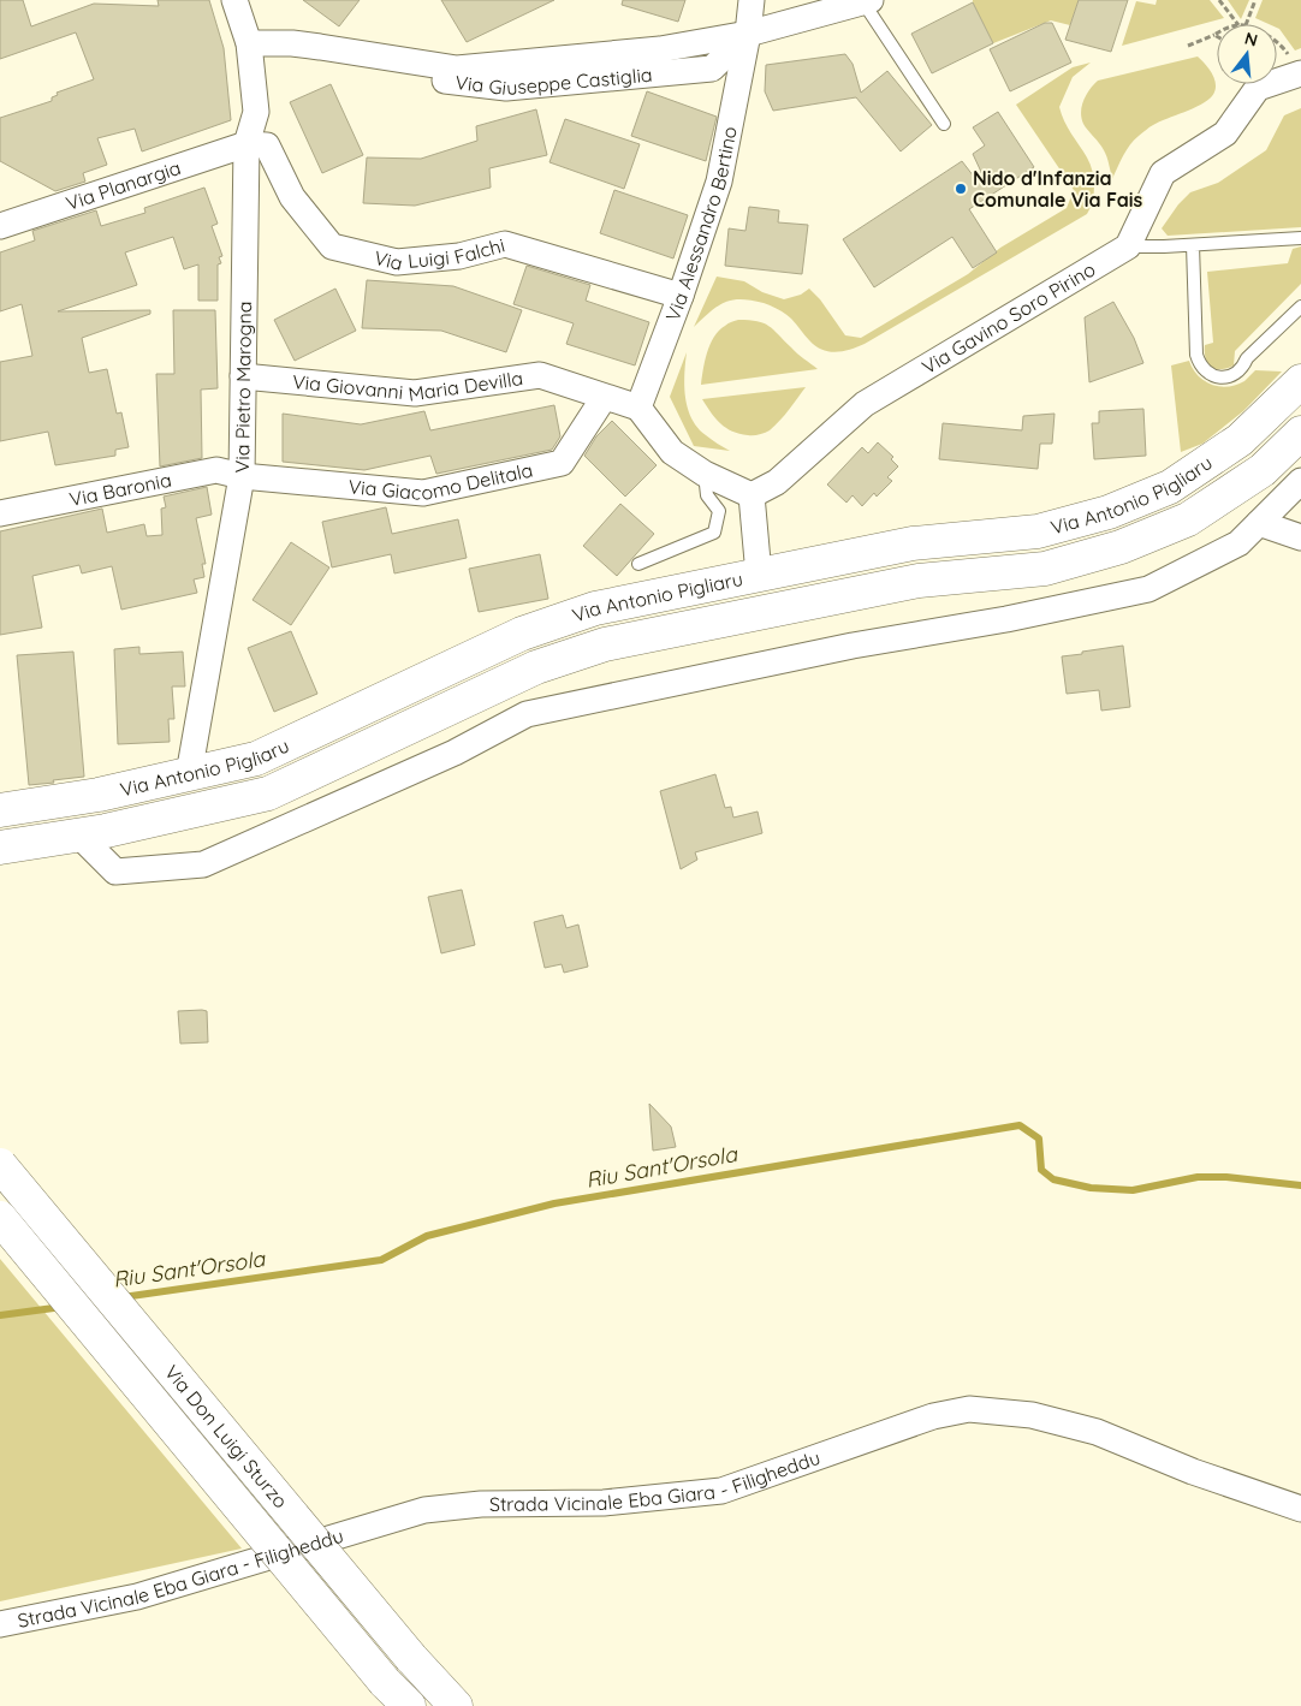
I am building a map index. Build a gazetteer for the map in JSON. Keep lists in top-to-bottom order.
{
  "streets": {
    "main road": ["Via Antonio Pigliaru", "Via Don Luigi Sturzo"],
    "street": [
      "Via Giuseppe Castiglia",
      "Via Planargia",
      "Via Alessandro Bertino",
      "Via Luigi Falchi",
      "Via Gavino Soro Pirino",
      "Via Giovanni Maria Devilla",
      "Via Pietro Marogna",
      "Via Giacomo Delitala",
      "Via Baronia",
      "Strada Vicinale Eba Giara - Filigheddu"
    ]
  },
  "crossings": [
    ["Via Giuseppe Castiglia", "Via Alessandro Bertino"],
    ["Via Giuseppe Castiglia", "Via Pietro Marogna"],
    ["Via Planargia", "Via Luigi Falchi"],
    ["Via Planargia", "Via Pietro Marogna"],
    ["Via Alessandro Bertino", "Via Luigi Falchi"],
    ["Via Alessandro Bertino", "Via Giovanni Maria Devilla"],
    ["Via Luigi Falchi", "Via Pietro Marogna"],
    ["Via Giovanni Maria Devilla", "Via Pietro Marogna"],
    ["Via Giovanni Maria Devilla", "Via Giacomo Delitala"],
    ["Via Pietro Marogna", "Via Giacomo Delitala"],
    ["Via Pietro Marogna", "Via Baronia"],
    ["Via Pietro Marogna", "Via Antonio Pigliaru"],
    ["Via Giacomo Delitala", "Via Baronia"]
  ],
  "water": ["Riu Sant'Orsola"],
  "places": ["Nido d'Infanzia Comunale Via Fais"],
  "north": "top"
}
